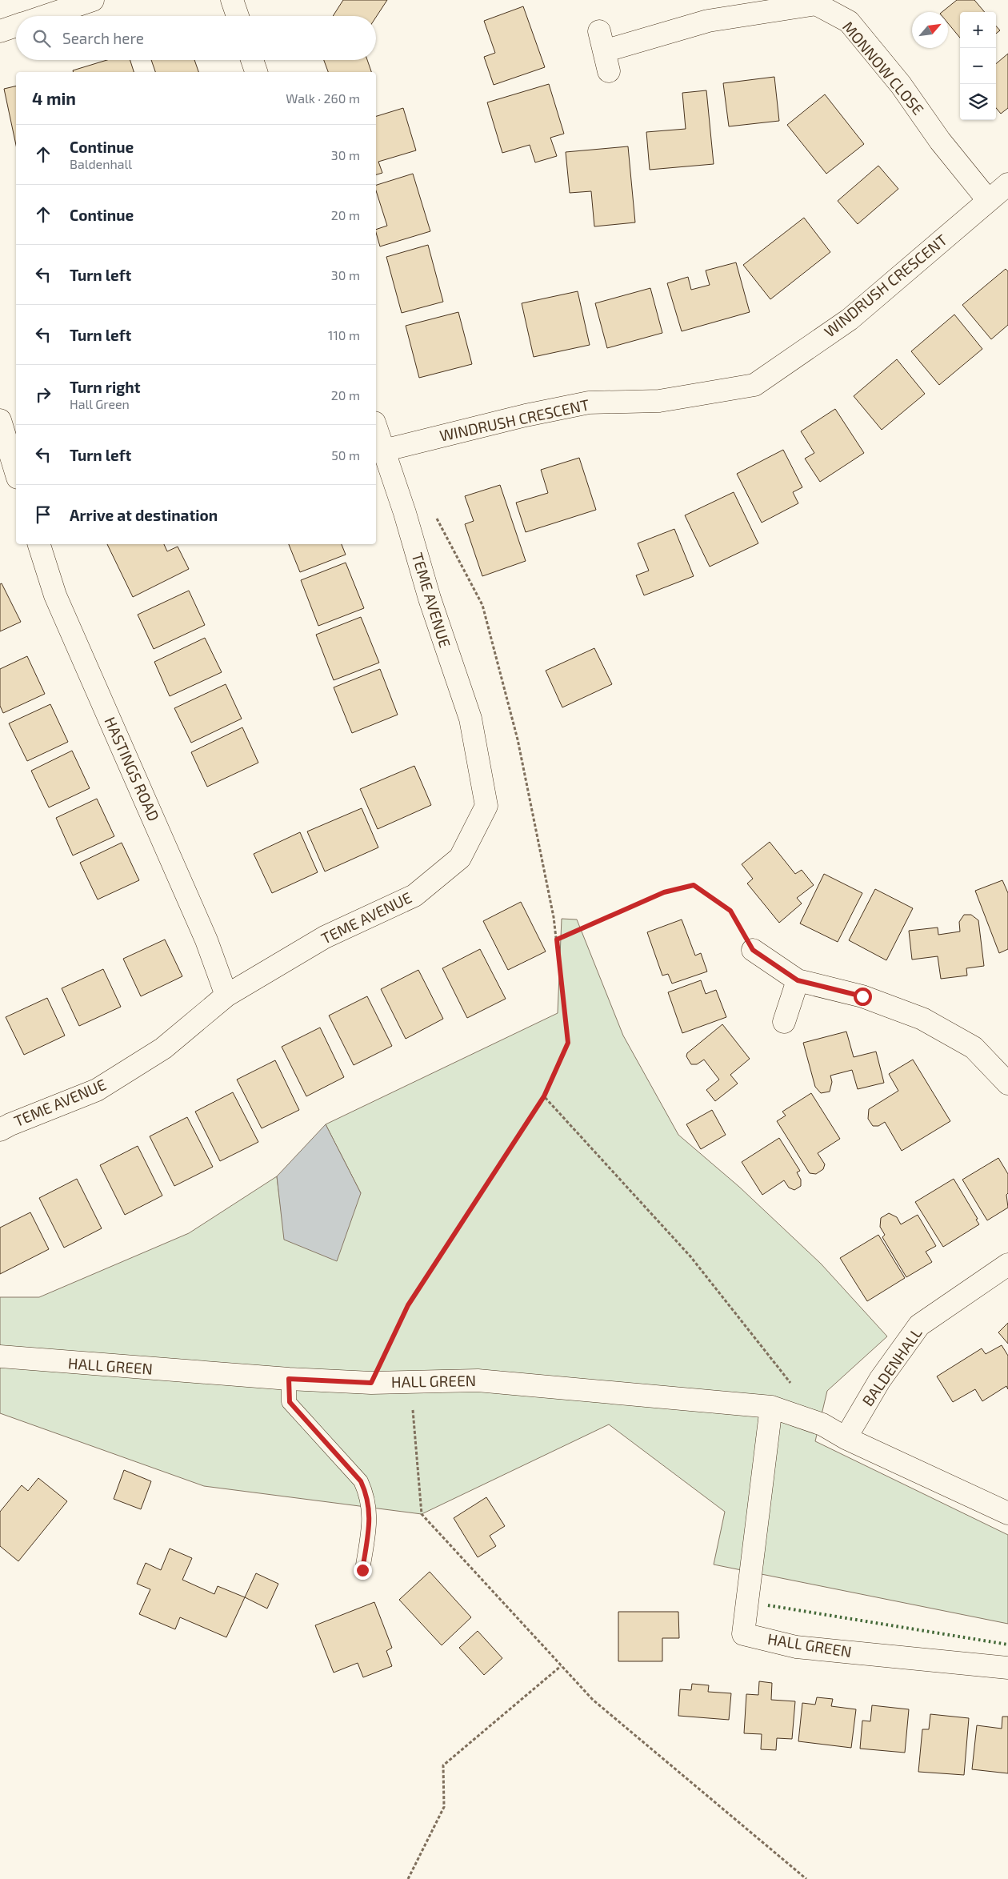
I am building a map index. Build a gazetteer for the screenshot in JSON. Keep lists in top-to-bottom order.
{
  "streets": {
    "street": [
      "MONNOW CLOSE",
      "WINDRUSH CRESCENT",
      "TEME AVENUE",
      "HASTINGS ROAD",
      "HALL GREEN",
      "BALDENHALL"
    ]
  },
  "crossings": [
    ["MONNOW CLOSE", "WINDRUSH CRESCENT"],
    ["WINDRUSH CRESCENT", "TEME AVENUE"],
    ["TEME AVENUE", "HASTINGS ROAD"],
    ["HALL GREEN", "BALDENHALL"]
  ],
  "north": "top right",
  "page": {
    "map_buttons": ["+", "−"],
    "search": "Search here",
    "heading": ["4 min", "Walk · 260 m"],
    "list": [
      ["Continue", "Baldenhall", "30 m"],
      ["Continue", "20 m"],
      ["Turn left", "30 m"],
      ["Turn left", "110 m"],
      ["Turn right", "Hall Green", "20 m"],
      ["Turn left", "50 m"],
      "Arrive at destination"
    ]
  }
}
